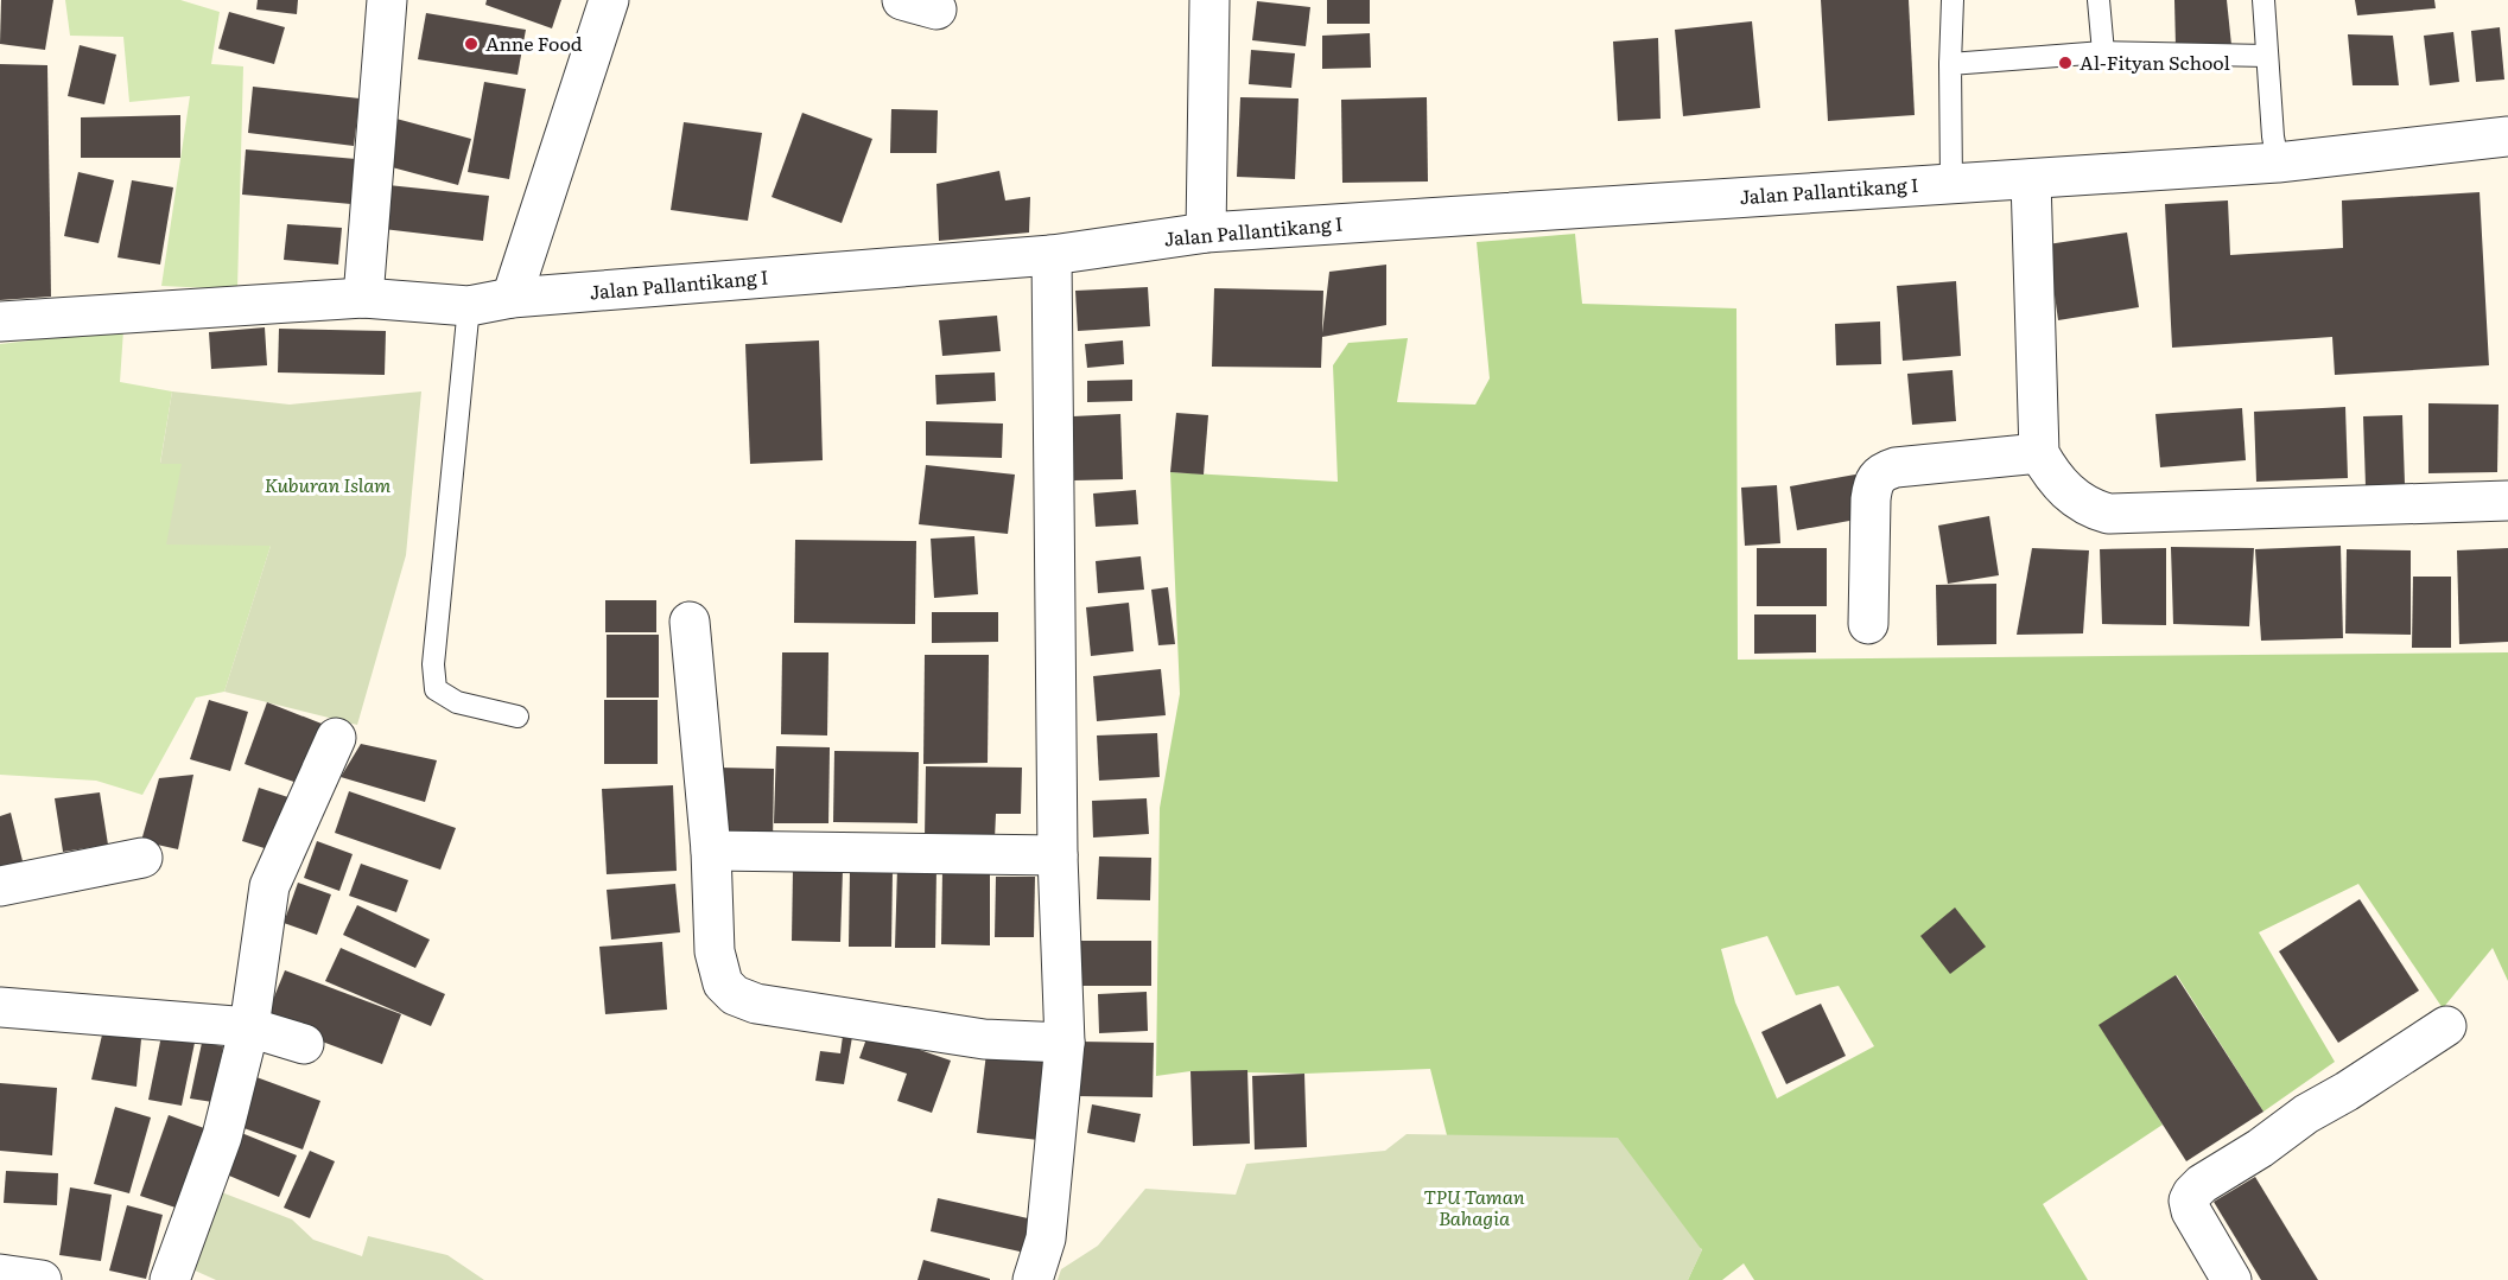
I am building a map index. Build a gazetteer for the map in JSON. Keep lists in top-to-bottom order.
{
  "streets": {
    "street": ["Jalan Pallantikang I"]
  },
  "parks": ["Kuburan Islam", "TPU Taman Bahagia"],
  "places": ["Anne Food", "Al-Fityan School"]
}
